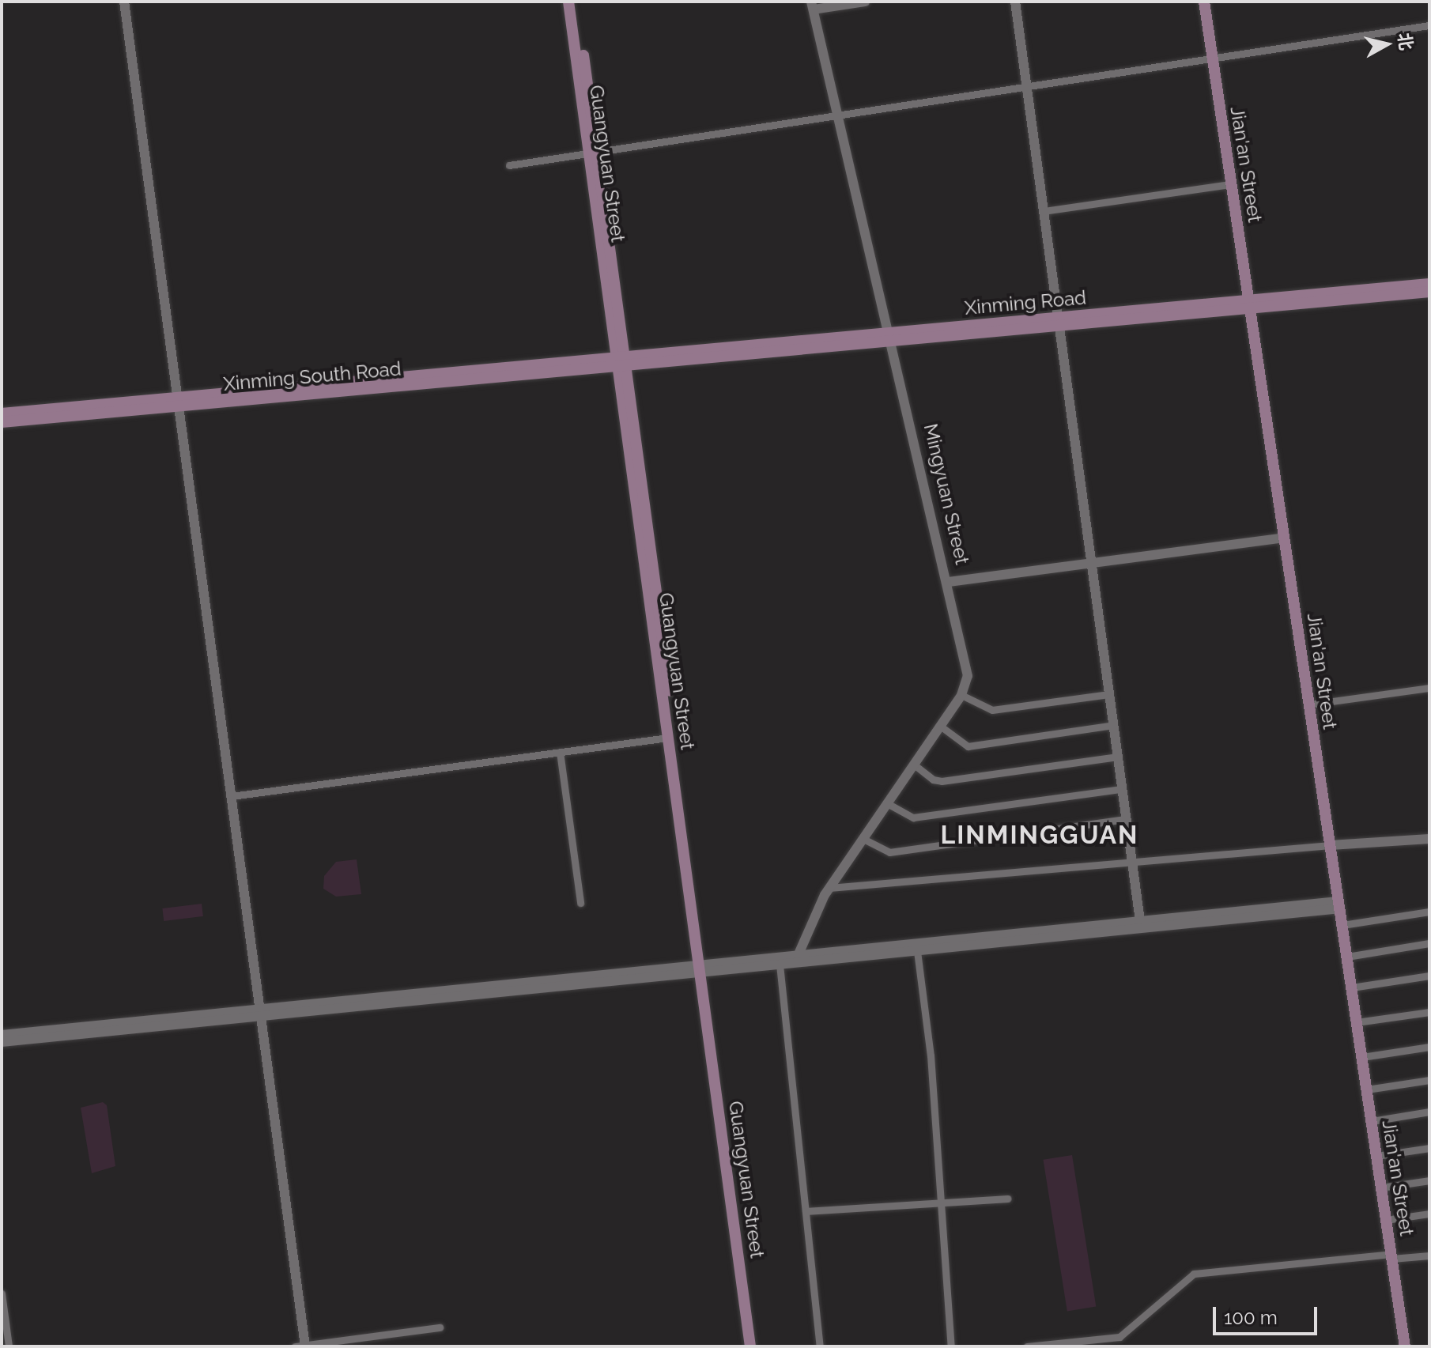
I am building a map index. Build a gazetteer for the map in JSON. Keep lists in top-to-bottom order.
{
  "streets": {
    "main road": [
      "Guangyuan Street",
      "Jian'an Street",
      "Xinming Road",
      "Xinming South Road"
    ],
    "street": ["Mingyuan Street"]
  },
  "crossings": [
    ["Guangyuan Street", "Xinming Road"],
    ["Guangyuan Street", "Xinming South Road"],
    ["Jian'an Street", "Xinming Road"],
    ["Xinming Road", "Xinming South Road"],
    ["Xinming Road", "Mingyuan Street"]
  ],
  "districts": ["LINMINGGUAN"],
  "scale_bar": "100 m",
  "north": "right"
}
